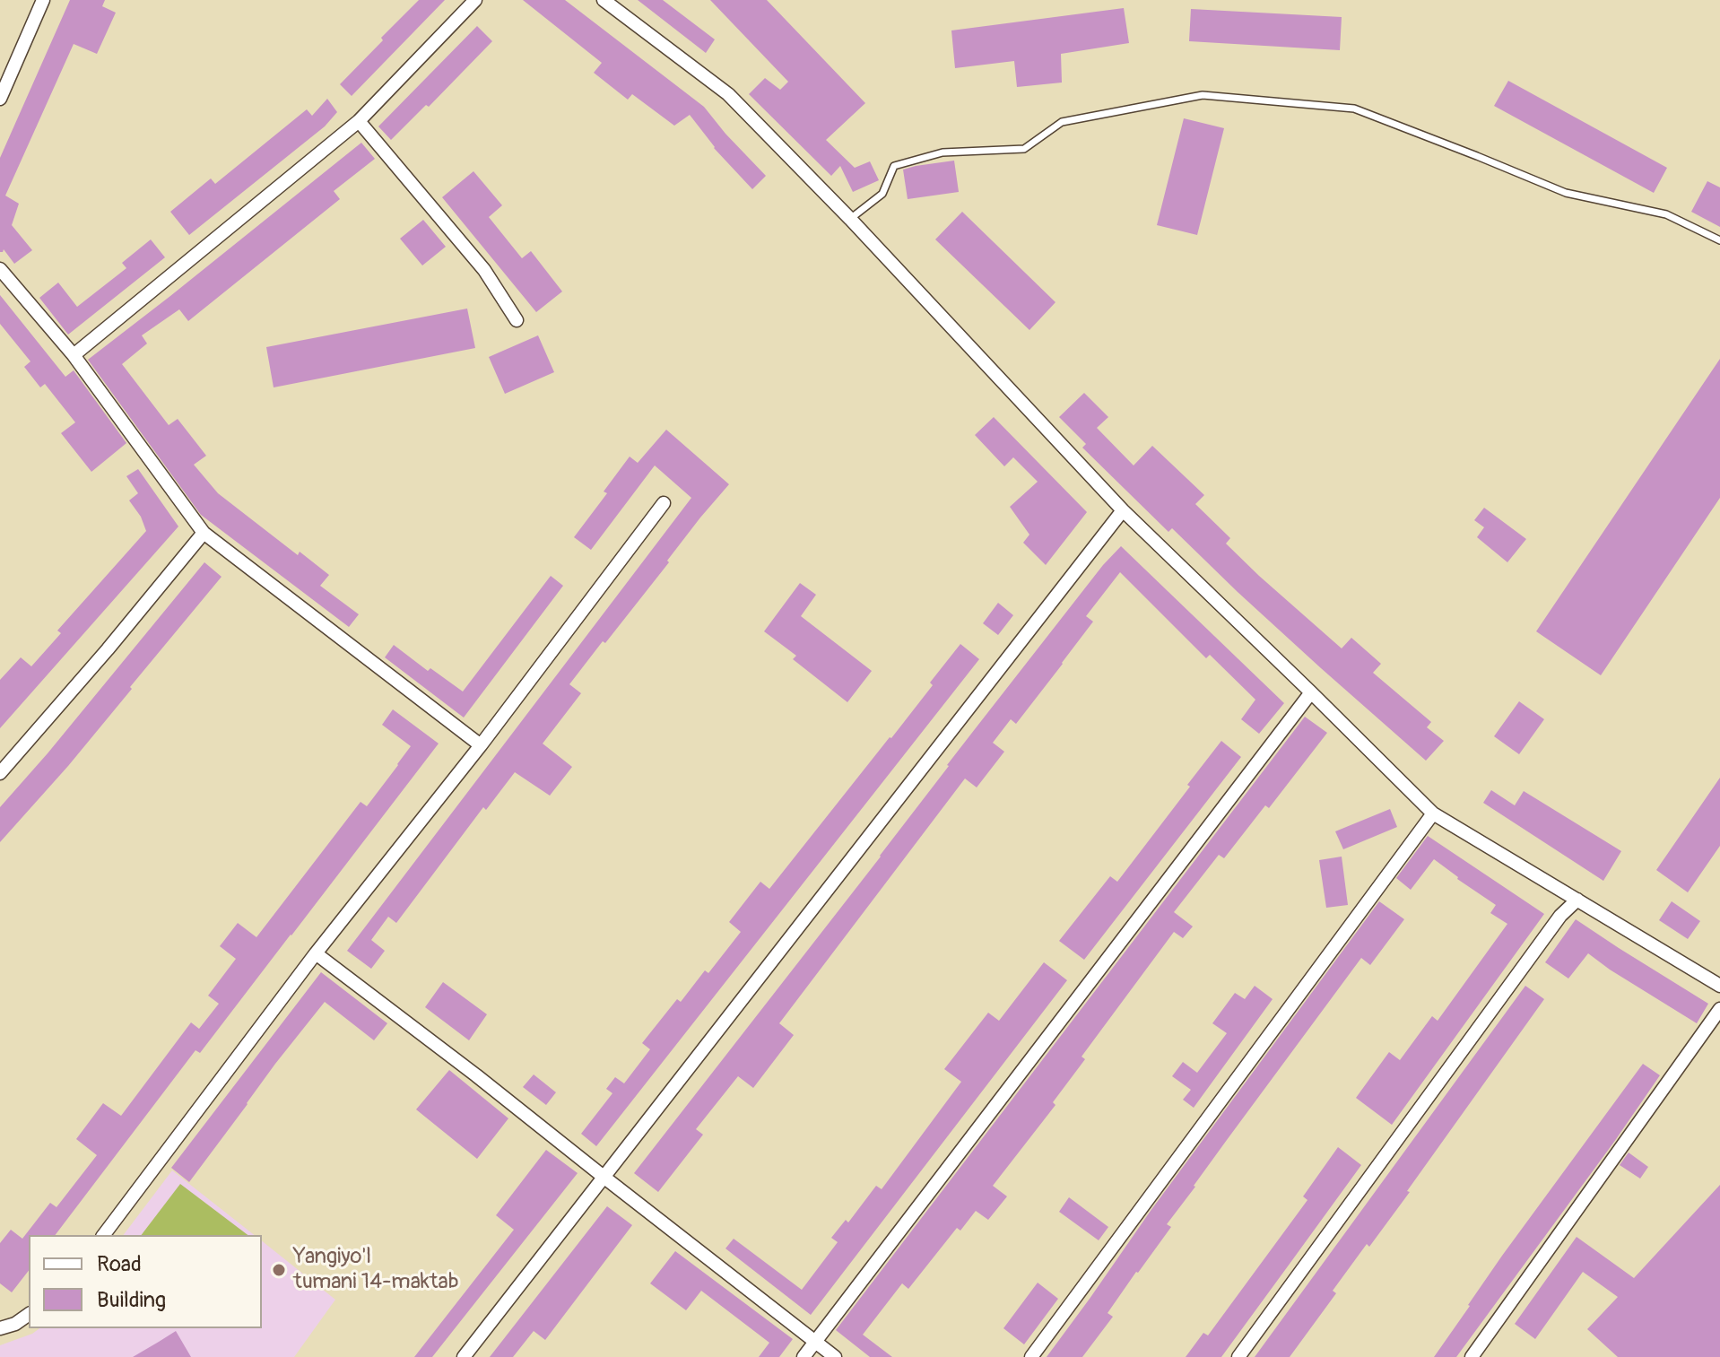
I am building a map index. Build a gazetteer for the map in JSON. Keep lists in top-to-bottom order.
{
  "places": ["Yangiyo'l tumani 14-maktab"],
  "legend": ["Road", "Building"]
}
